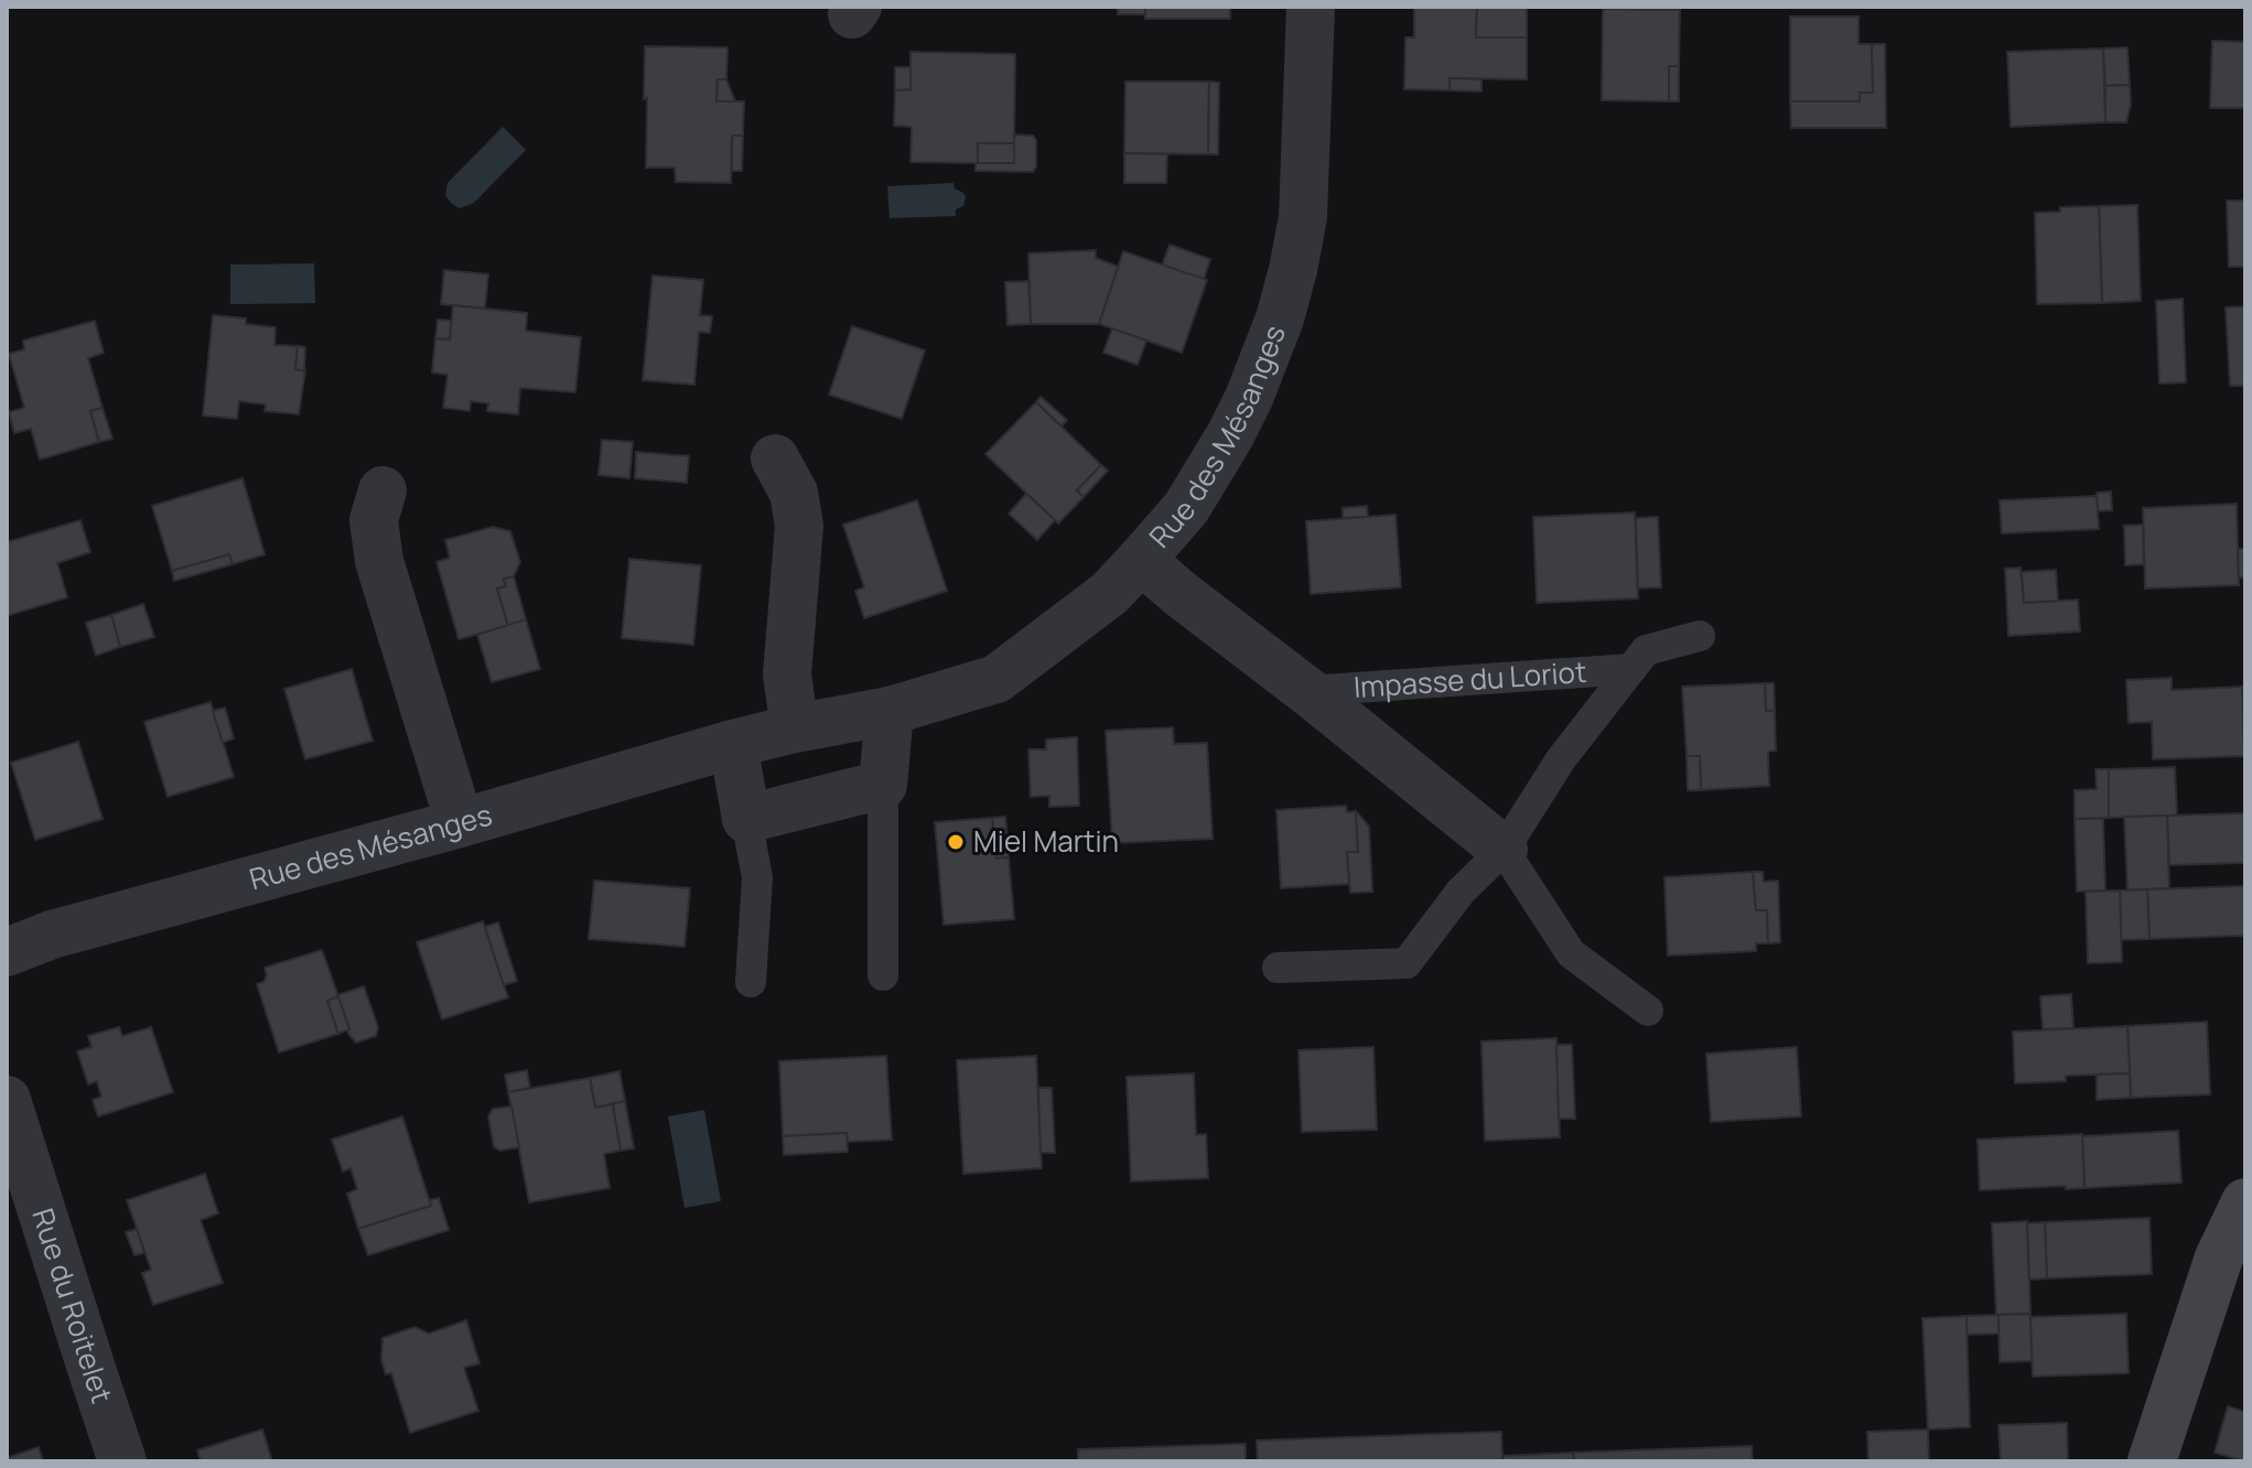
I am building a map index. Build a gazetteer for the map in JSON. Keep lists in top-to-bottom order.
{
  "streets": {
    "street": ["Rue des Mésanges", "Impasse du Loriot", "Rue du Roitelet"]
  },
  "crossings": [
    ["Rue des Mésanges", "Impasse du Loriot"]
  ],
  "places": ["Miel Martin"]
}
